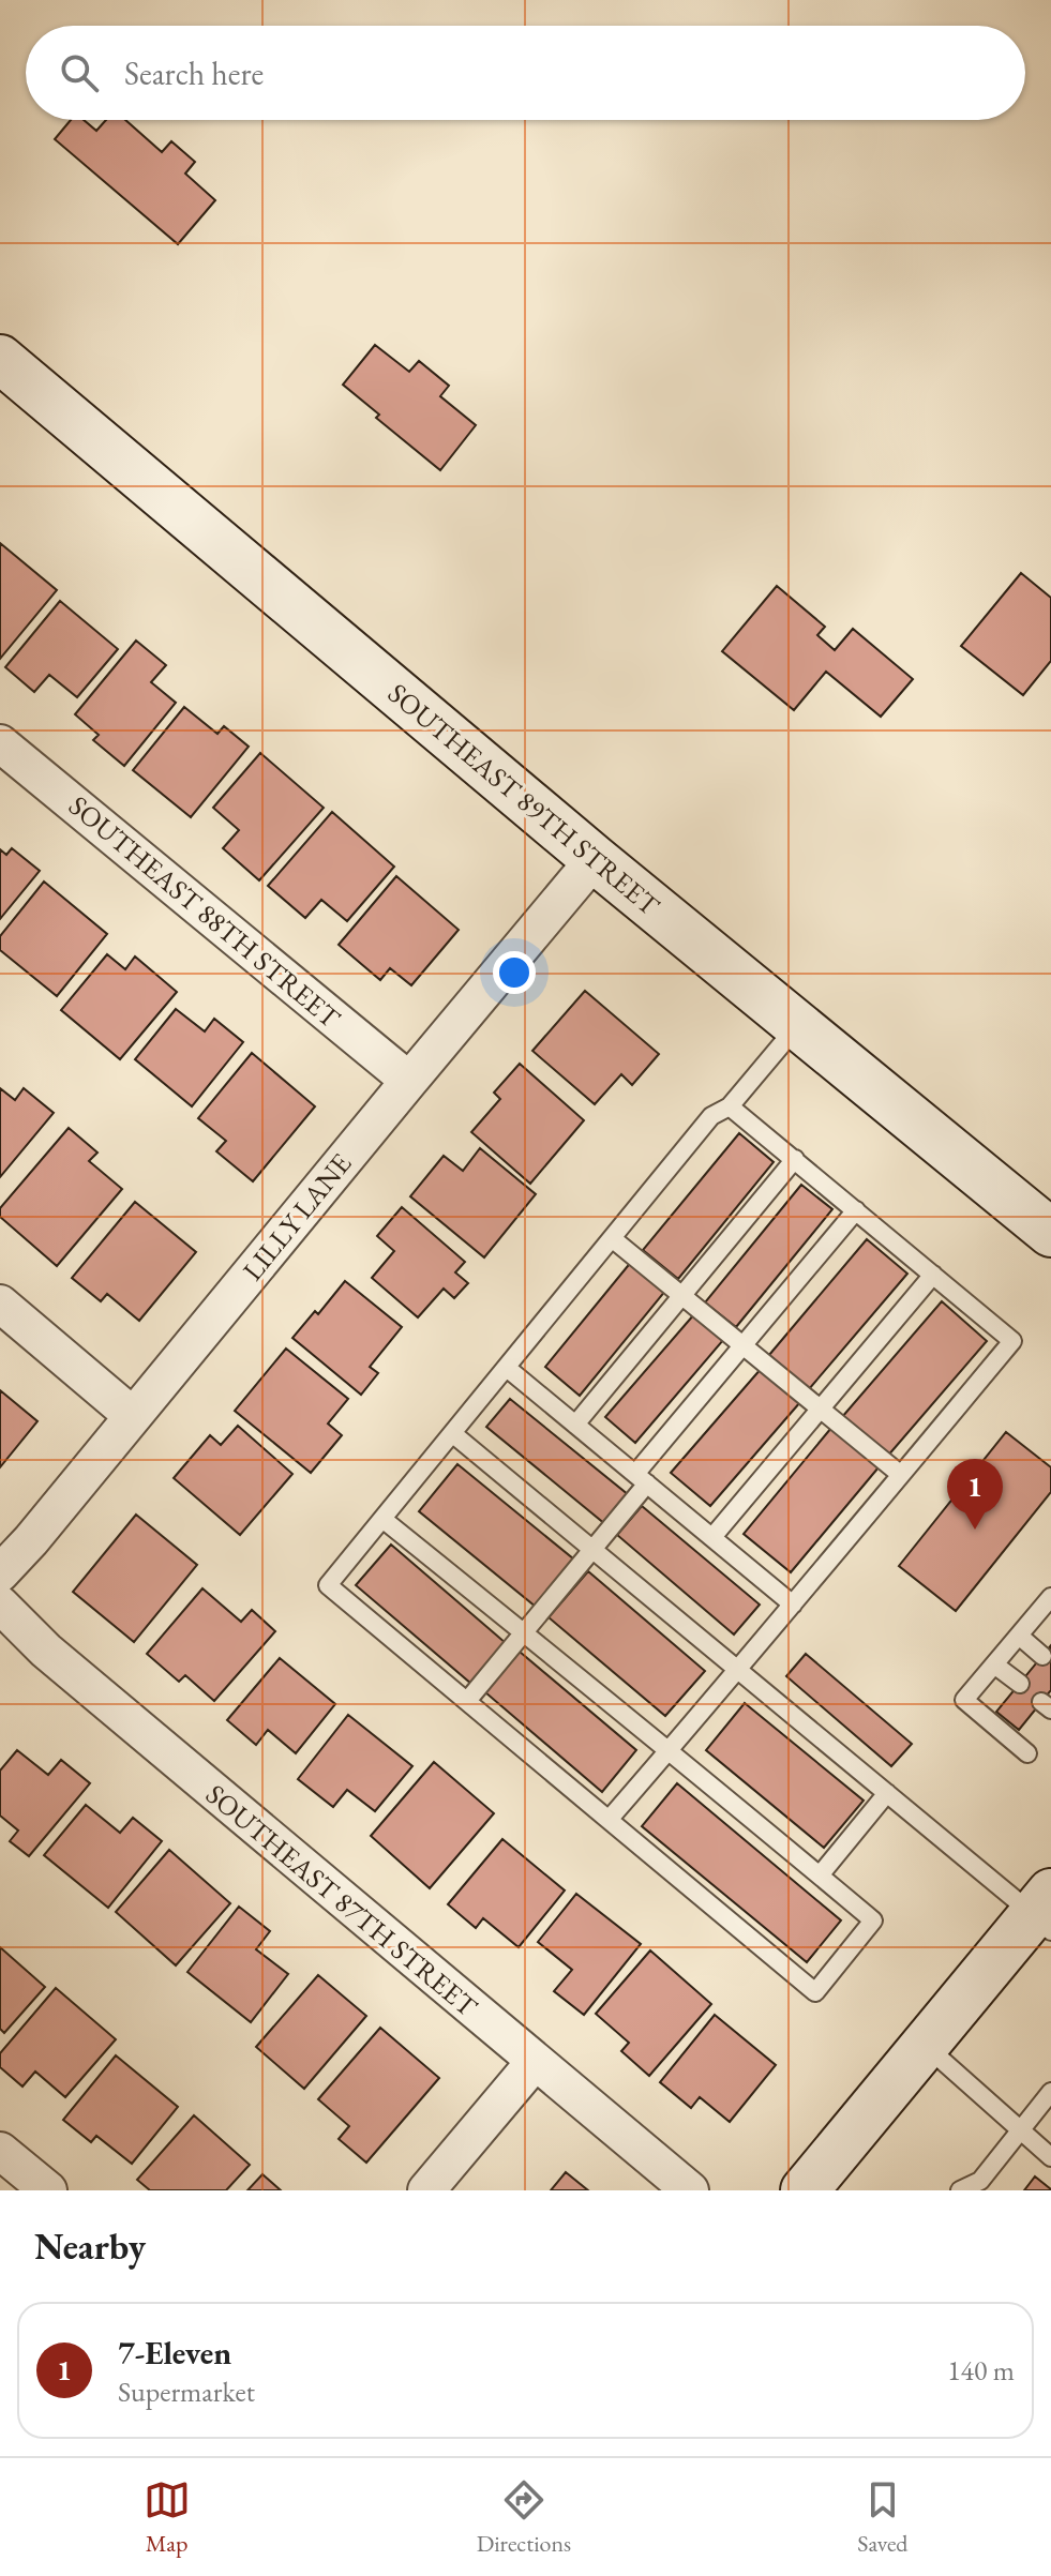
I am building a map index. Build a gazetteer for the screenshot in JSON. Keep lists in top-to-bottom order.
{
  "streets": {
    "street": [
      "SOUTHEAST 89TH STREET",
      "SOUTHEAST 88TH STREET",
      "LILLY LANE",
      "SOUTHEAST 87TH STREET"
    ]
  },
  "crossings": [
    ["SOUTHEAST 89TH STREET", "LILLY LANE"],
    ["SOUTHEAST 88TH STREET", "LILLY LANE"]
  ],
  "page": {
    "search": "Search here",
    "pins": "1",
    "heading": "Nearby",
    "list": [
      {
        "mark": "1",
        "name": "7-Eleven",
        "note": "Supermarket",
        "value": "140 m"
      }
    ],
    "nav": ["Map", "Directions", "Saved"]
  }
}
